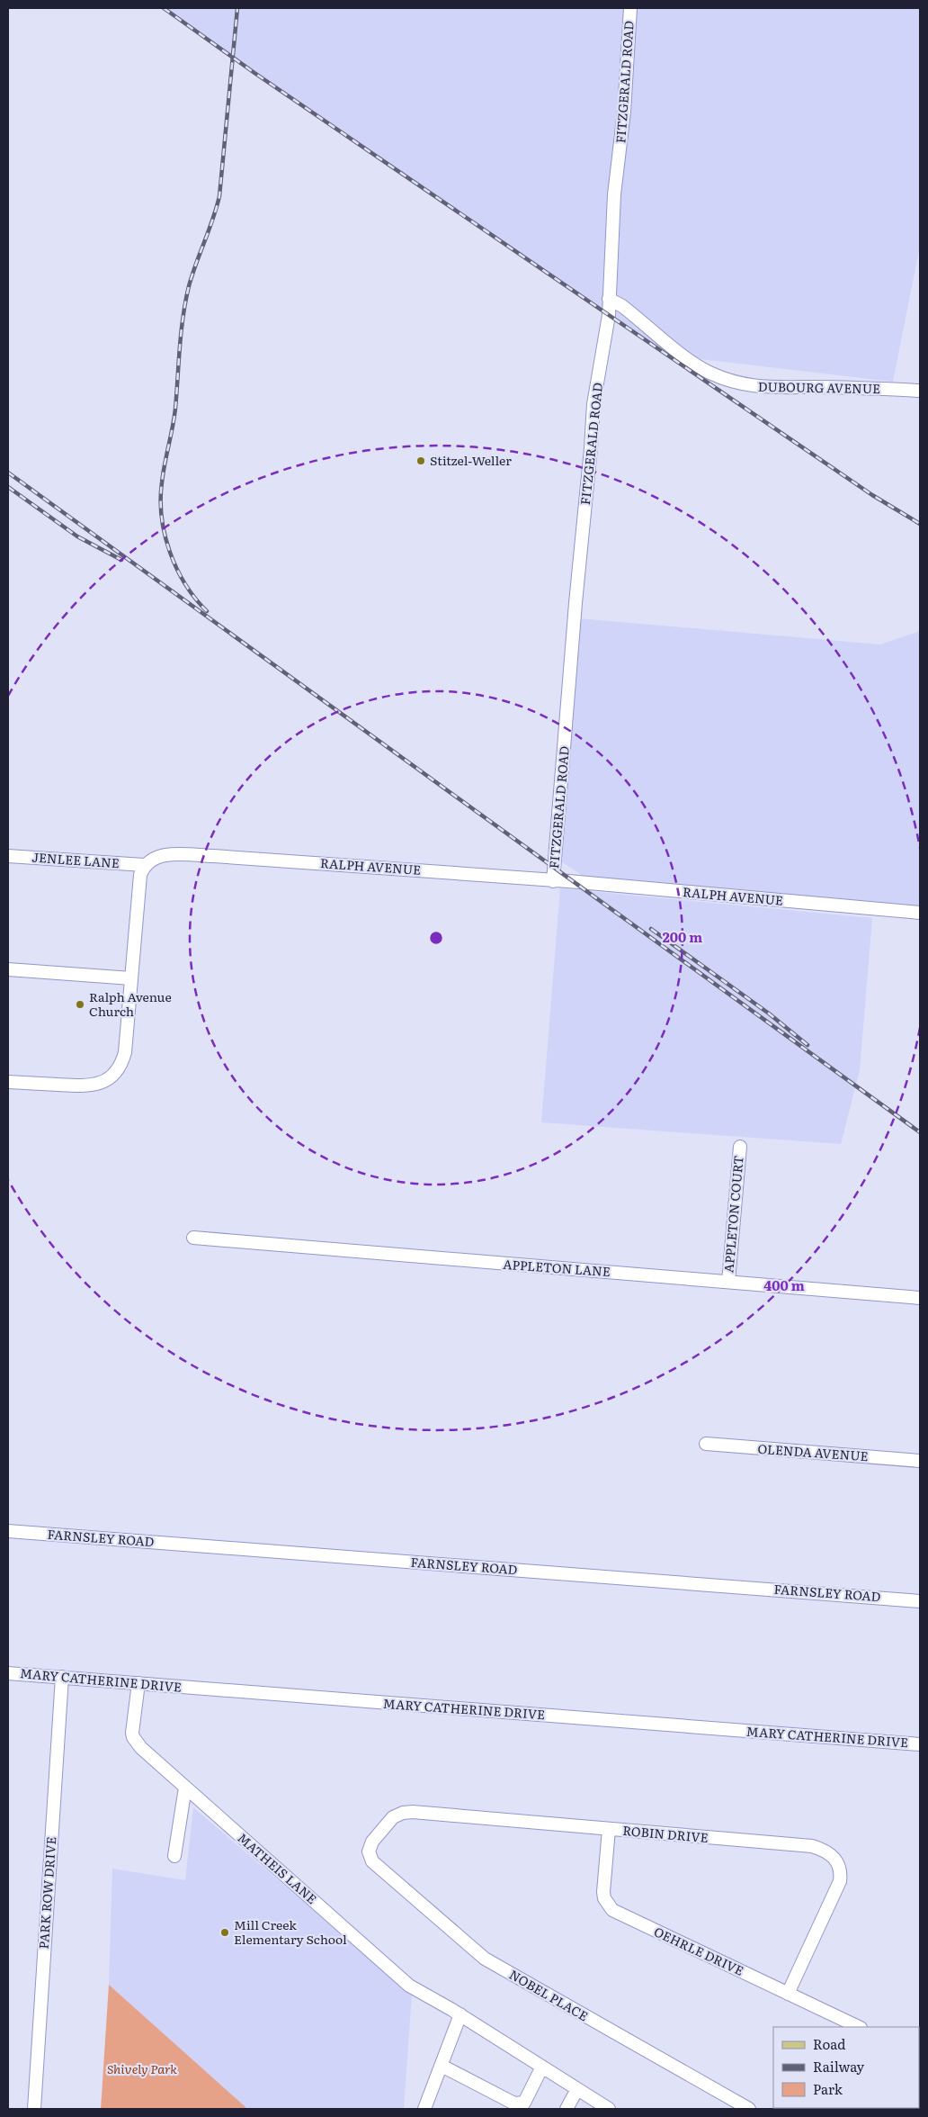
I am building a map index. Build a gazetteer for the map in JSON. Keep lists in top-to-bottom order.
{
  "streets": {
    "street": [
      "FITZGERALD ROAD",
      "DUBOURG AVENUE",
      "JENLEE LANE",
      "RALPH AVENUE",
      "APPLETON COURT",
      "APPLETON LANE",
      "OLENDA AVENUE",
      "FARNSLEY ROAD",
      "MARY CATHERINE DRIVE",
      "ROBIN DRIVE",
      "MATHEIS LANE",
      "PARK ROW DRIVE",
      "OEHRLE DRIVE",
      "NOBEL PLACE"
    ]
  },
  "crossings": [
    ["FITZGERALD ROAD", "DUBOURG AVENUE"],
    ["FITZGERALD ROAD", "RALPH AVENUE"],
    ["JENLEE LANE", "RALPH AVENUE"],
    ["APPLETON COURT", "APPLETON LANE"],
    ["MARY CATHERINE DRIVE", "MATHEIS LANE"],
    ["MARY CATHERINE DRIVE", "PARK ROW DRIVE"],
    ["ROBIN DRIVE", "OEHRLE DRIVE"],
    ["ROBIN DRIVE", "NOBEL PLACE"]
  ],
  "parks": ["Shively Park"],
  "places": ["Stitzel-Weller", "Ralph Avenue Church", "Mill Creek Elementary School"],
  "legend": ["Road", "Railway", "Park"],
  "rings": ["200 m", "400 m"]
}
